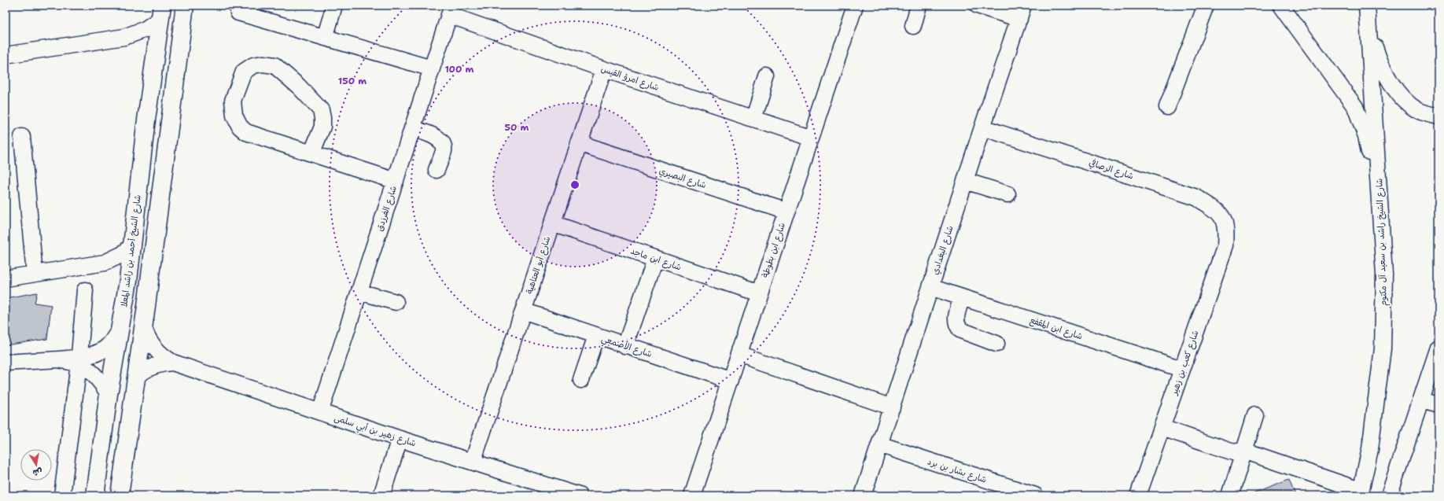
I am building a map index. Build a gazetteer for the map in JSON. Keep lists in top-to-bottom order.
{
  "streets": {
    "main road": ["شارع الشيخ أحمد بن راشد المعلا"],
    "street": [
      "شارع امرؤ القيس",
      "شارع الرصافي",
      "شارع البصيري",
      "شارع الفرزدق",
      "شارع الشيخ راشد بن سعيد آل مكتوم",
      "شارع ابن بطوطة",
      "شارع البغدادي",
      "شارع ابن ماجد",
      "شارع أبو العتاهية",
      "شارع ابن المقفع",
      "شارع الأصمعي",
      "شارع كعب بن زهير",
      "شارع زهير بن أبي سلمى",
      "شارع بشار بن برد"
    ]
  },
  "crossings": [
    ["شارع امرؤ القيس", "شارع الفرزدق"],
    ["شارع امرؤ القيس", "شارع ابن بطوطة"],
    ["شارع امرؤ القيس", "شارع أبو العتاهية"],
    ["شارع الرصافي", "شارع البغدادي"],
    ["شارع الرصافي", "شارع كعب بن زهير"],
    ["شارع البصيري", "شارع ابن بطوطة"],
    ["شارع البصيري", "شارع أبو العتاهية"],
    ["شارع الفرزدق", "شارع زهير بن أبي سلمى"],
    ["شارع ابن بطوطة", "شارع ابن ماجد"],
    ["شارع ابن بطوطة", "شارع الأصمعي"],
    ["شارع البغدادي", "شارع ابن المقفع"],
    ["شارع البغدادي", "شارع بشار بن برد"],
    ["شارع ابن ماجد", "شارع أبو العتاهية"],
    ["شارع أبو العتاهية", "شارع الأصمعي"],
    ["شارع أبو العتاهية", "شارع زهير بن أبي سلمى"],
    ["شارع ابن المقفع", "شارع كعب بن زهير"]
  ],
  "north": "bottom",
  "rings": ["100 m", "150 m", "50 m"]
}
